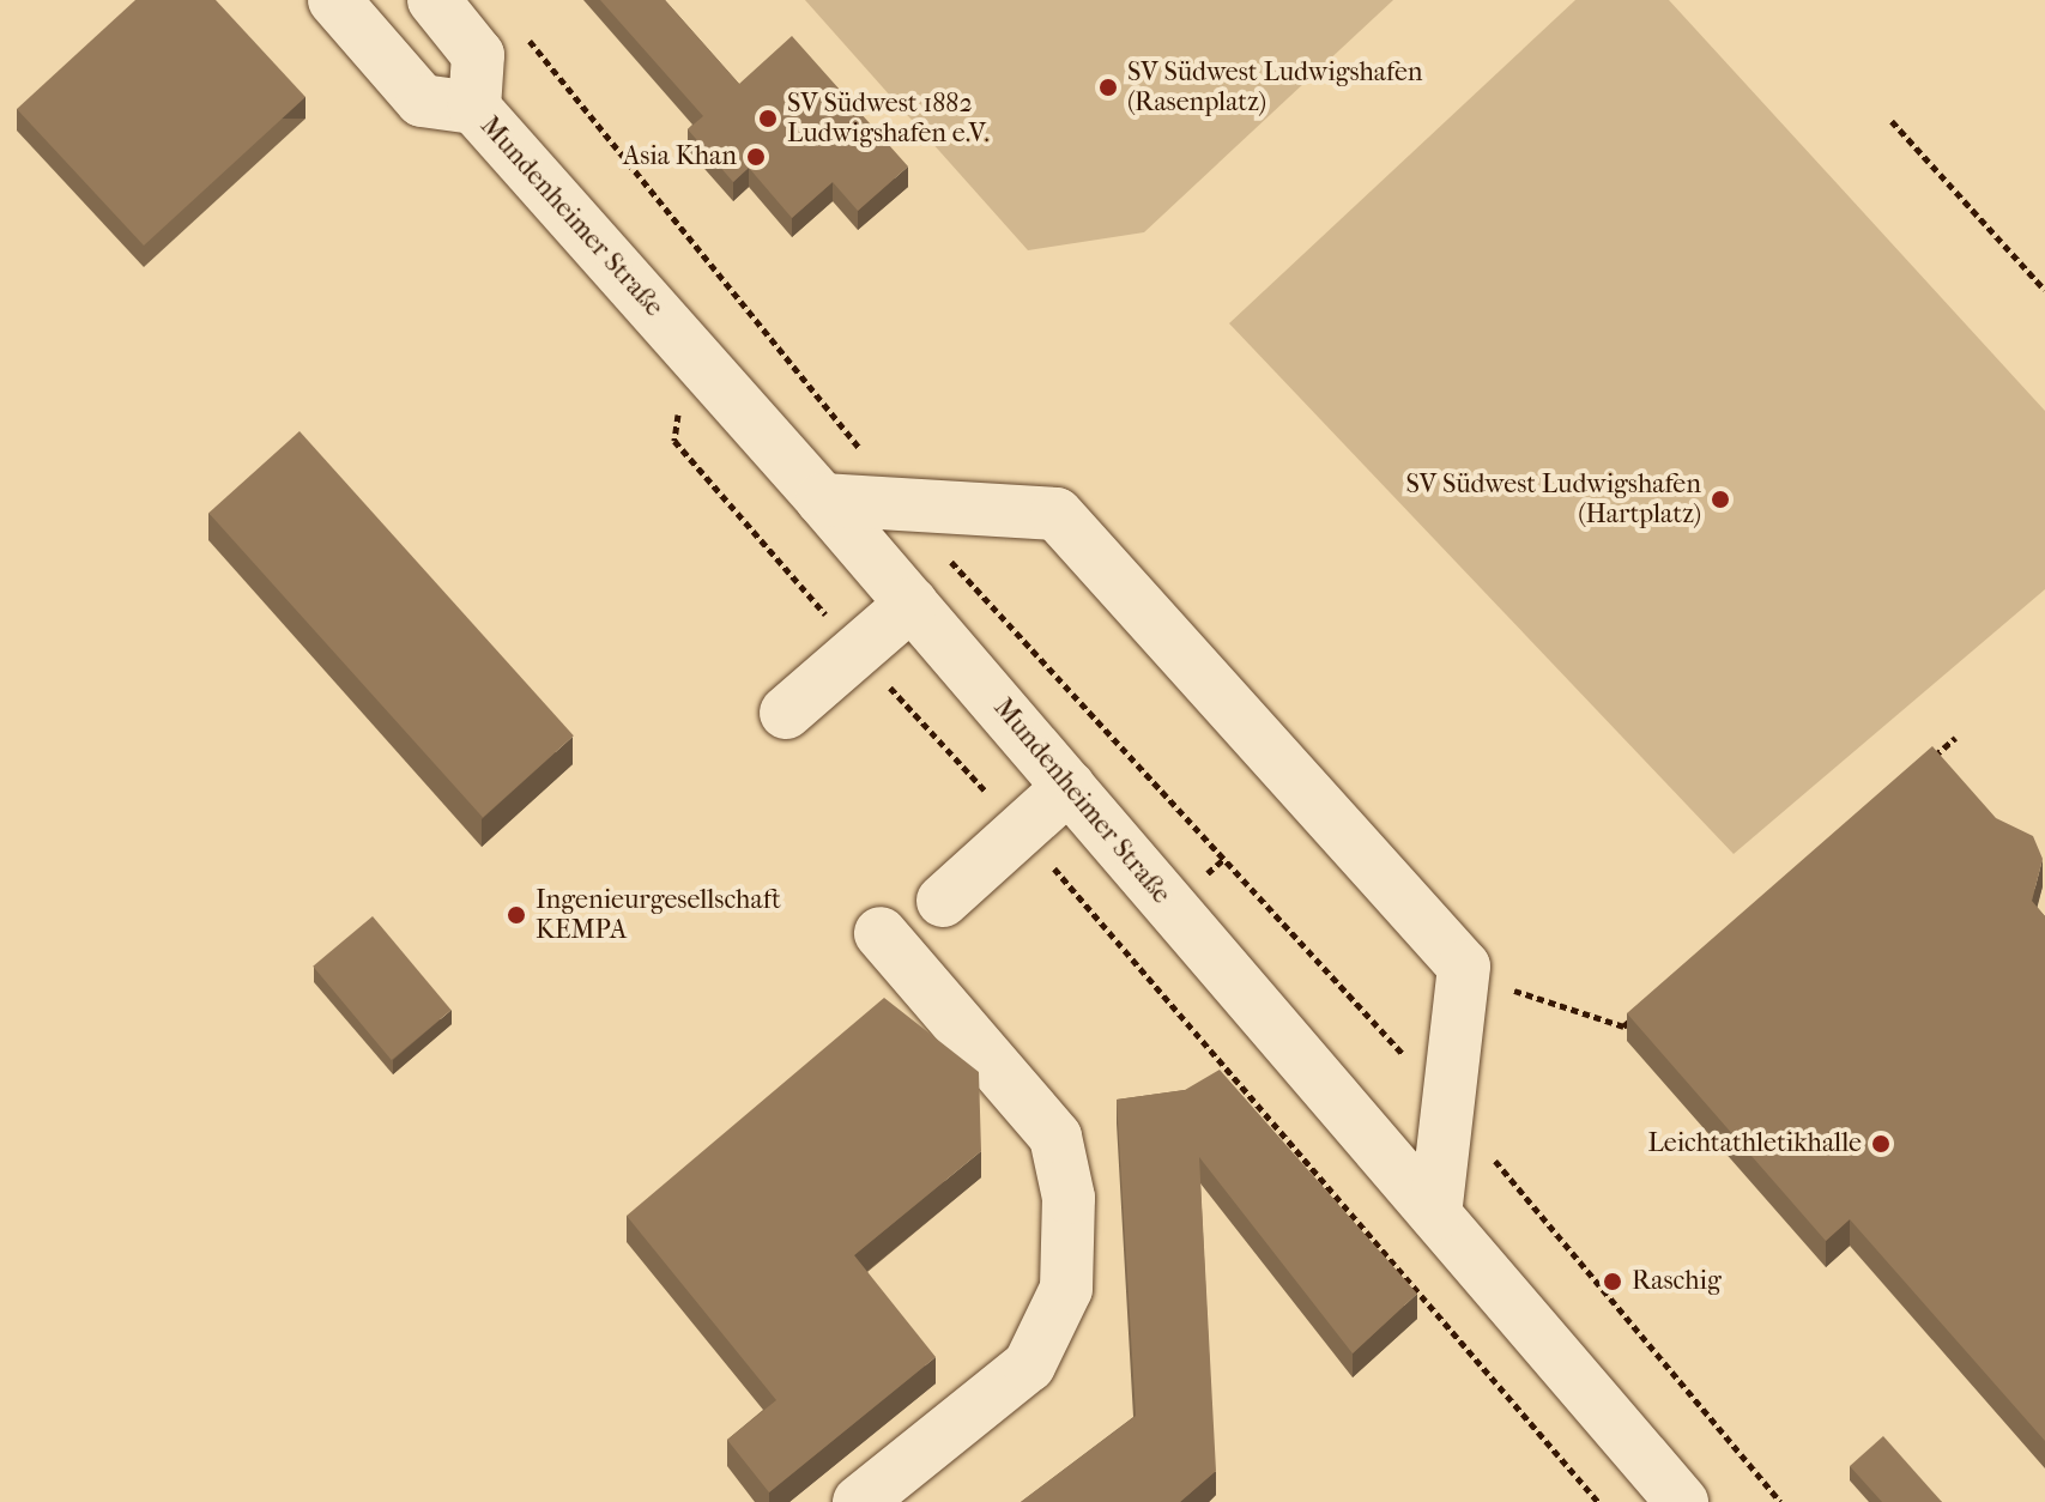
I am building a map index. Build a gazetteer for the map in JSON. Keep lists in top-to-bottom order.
{
  "streets": {
    "street": ["Mundenheimer Straße"]
  },
  "places": [
    "SV Südwest Ludwigshafen (Rasenplatz)",
    "SV Südwest 1882 Ludwigshafen e.V.",
    "Asia Khan",
    "SV Südwest Ludwigshafen (Hartplatz)",
    "Ingenieurgesellschaft KEMPA",
    "Leichtathletikhalle",
    "Raschig"
  ]
}
